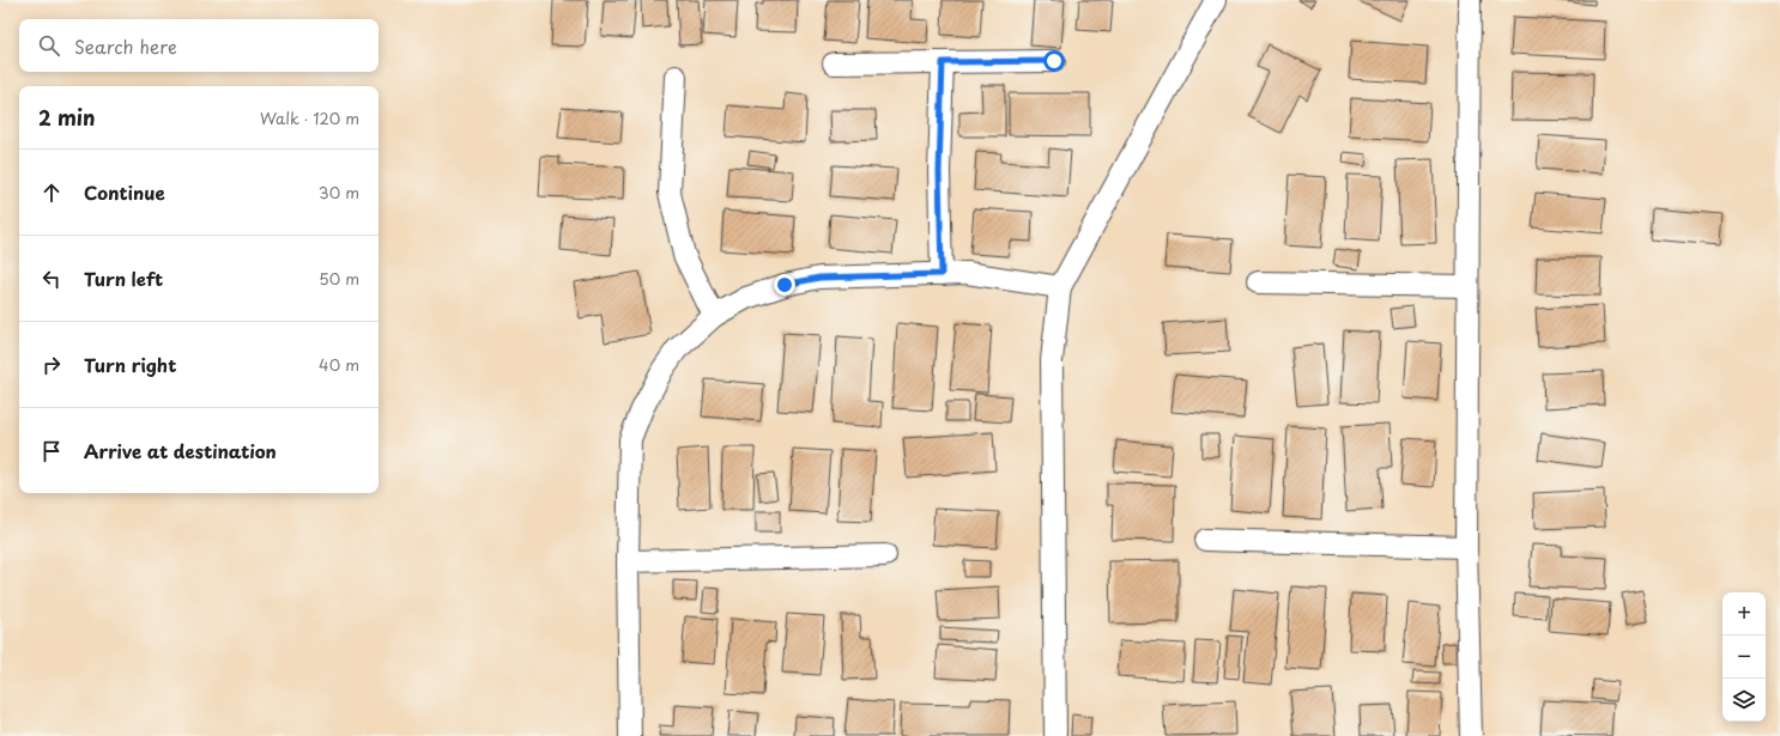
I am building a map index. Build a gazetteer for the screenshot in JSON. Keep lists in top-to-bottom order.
{
  "page": {
    "search": "Search here",
    "heading": ["2 min", "Walk · 120 m"],
    "list": [
      ["Continue", "30 m"],
      ["Turn left", "50 m"],
      ["Turn right", "40 m"],
      "Arrive at destination"
    ],
    "map_buttons": ["+", "−"]
  }
}
